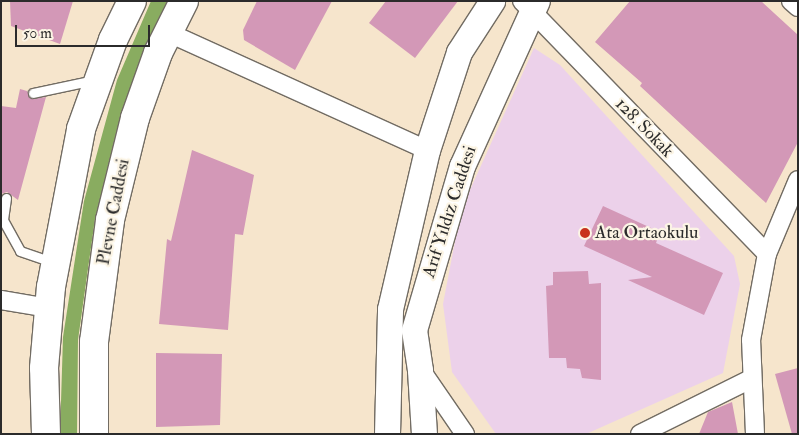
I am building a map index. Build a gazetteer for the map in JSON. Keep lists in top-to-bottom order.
{
  "streets": {
    "main road": ["Plevne Caddesi", "Arif Yıldız Caddesi"],
    "street": ["128. Sokak"]
  },
  "crossings": [
    ["128. Sokak", "Arif Yıldız Caddesi"]
  ],
  "places": ["Ata Ortaokulu"],
  "scale_bar": "50 m"
}
